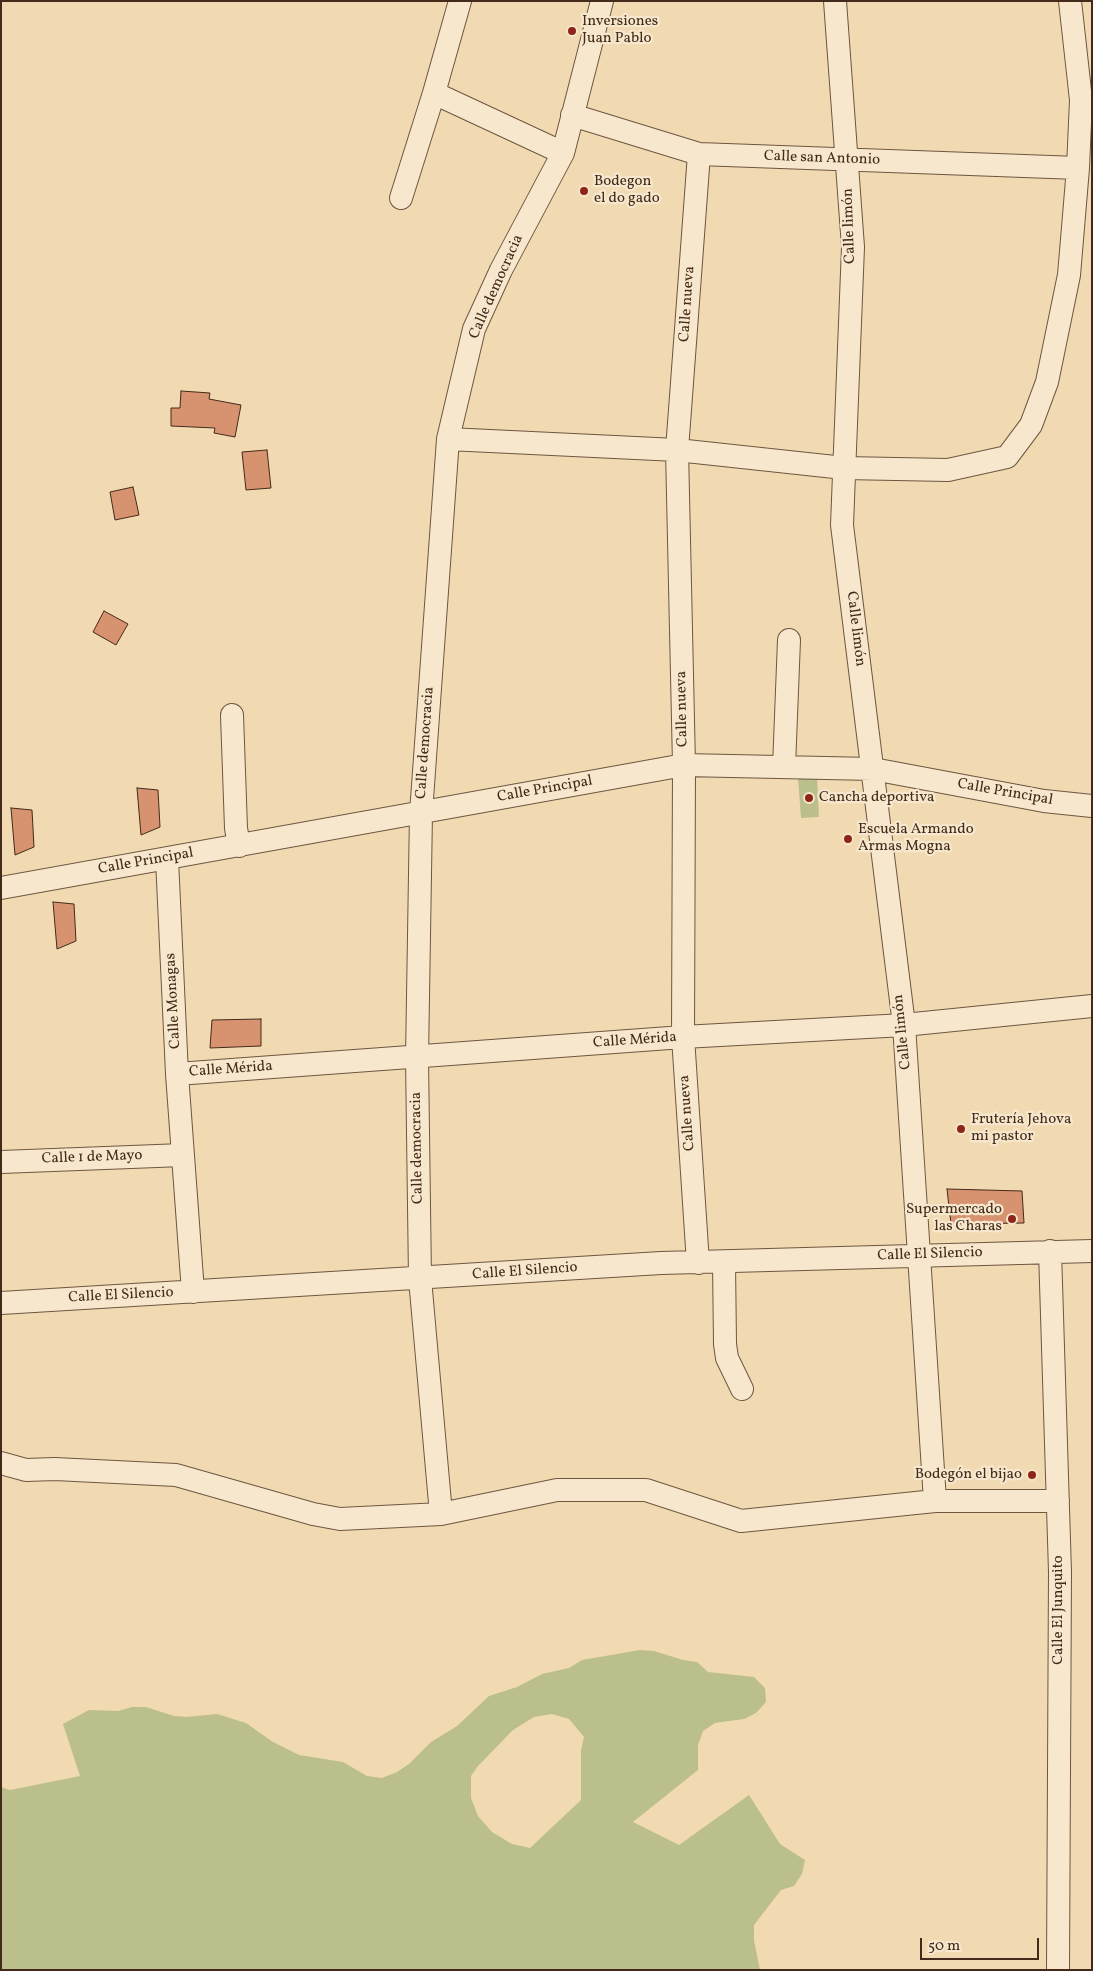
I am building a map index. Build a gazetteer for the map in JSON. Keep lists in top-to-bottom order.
{
  "streets": {
    "street": [
      "Calle san Antonio",
      "Calle limón",
      "Calle democracia",
      "Calle nueva",
      "Calle Principal",
      "Calle Monagas",
      "Calle Mérida",
      "Calle 1 de Mayo",
      "Calle El Silencio",
      "Calle El Junquito"
    ]
  },
  "crossings": [
    ["Calle san Antonio", "Calle limón"],
    ["Calle san Antonio", "Calle democracia"],
    ["Calle san Antonio", "Calle nueva"],
    ["Calle limón", "Calle Principal"],
    ["Calle limón", "Calle Mérida"],
    ["Calle limón", "Calle El Silencio"],
    ["Calle democracia", "Calle Principal"],
    ["Calle democracia", "Calle Mérida"],
    ["Calle democracia", "Calle El Silencio"],
    ["Calle nueva", "Calle Principal"],
    ["Calle nueva", "Calle Mérida"],
    ["Calle nueva", "Calle El Silencio"],
    ["Calle Principal", "Calle Monagas"],
    ["Calle Monagas", "Calle Mérida"],
    ["Calle Monagas", "Calle 1 de Mayo"],
    ["Calle Monagas", "Calle El Silencio"],
    ["Calle El Silencio", "Calle El Junquito"]
  ],
  "places": [
    "Inversiones Juan Pablo",
    "Bodegon el do gado",
    "Cancha deportiva",
    "Escuela Armando Armas Mogna",
    "Frutería Jehova mi pastor",
    "Supermercado las Charas",
    "Bodegón el bijao"
  ],
  "scale_bar": "50 m"
}
